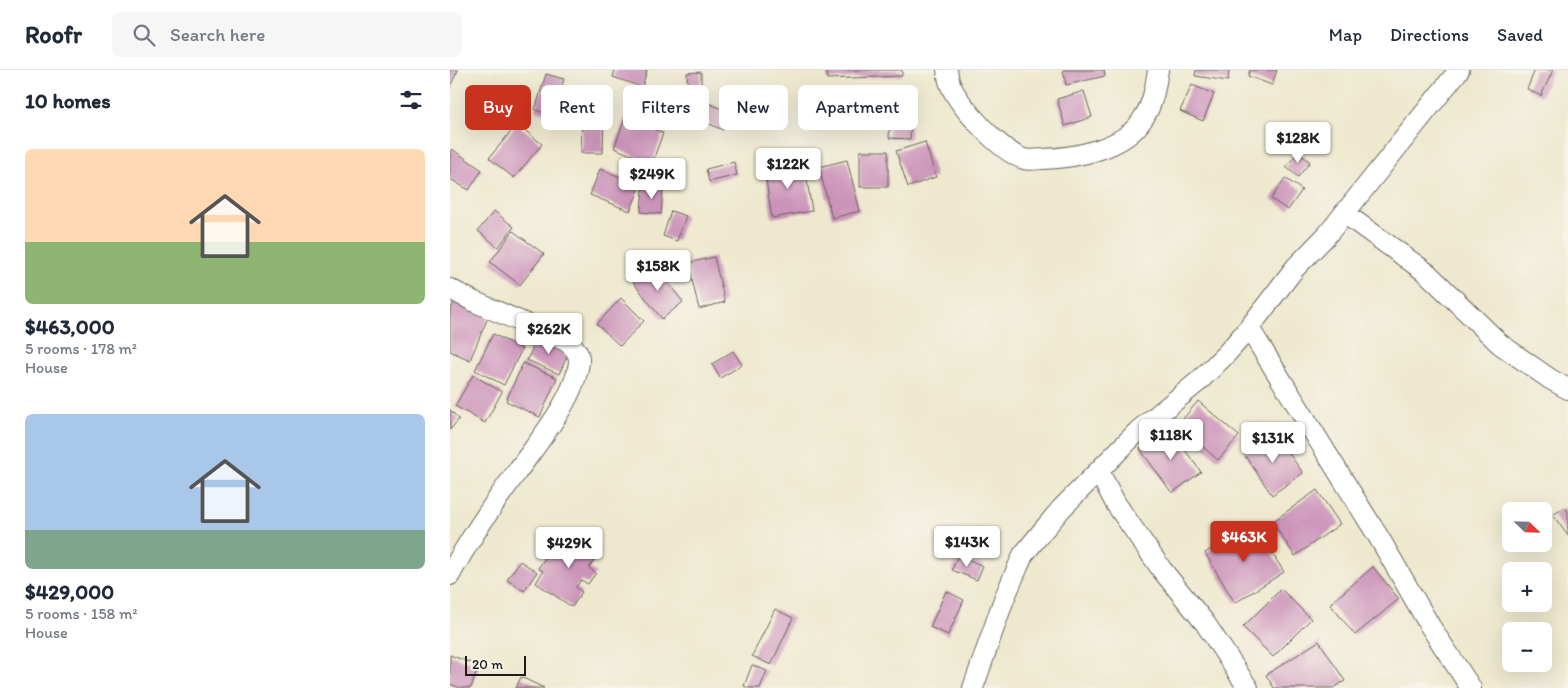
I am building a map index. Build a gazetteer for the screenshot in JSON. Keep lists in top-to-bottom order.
{
  "scale_bar": "20 m",
  "north": "bottom right",
  "page": {
    "header": "Roofr",
    "search": "Search here",
    "nav": ["Map", "Directions", "Saved"],
    "heading": "10 homes",
    "chip": [
      "Buy",
      "Rent",
      "Filters",
      "New",
      "Apartment"
    ],
    "price": [
      "$128K",
      "$122K",
      "$249K",
      "$158K",
      "$262K",
      "$118K",
      "$131K",
      "$463K",
      "$143K",
      "$429K"
    ],
    "list": [
      {
        "name": "$463,000",
        "note": "5 rooms · 178 m² · House"
      },
      {
        "name": "$429,000",
        "note": "5 rooms · 158 m² · House"
      }
    ],
    "map_buttons": ["+", "−"],
    "scale": "20 m"
  }
}
